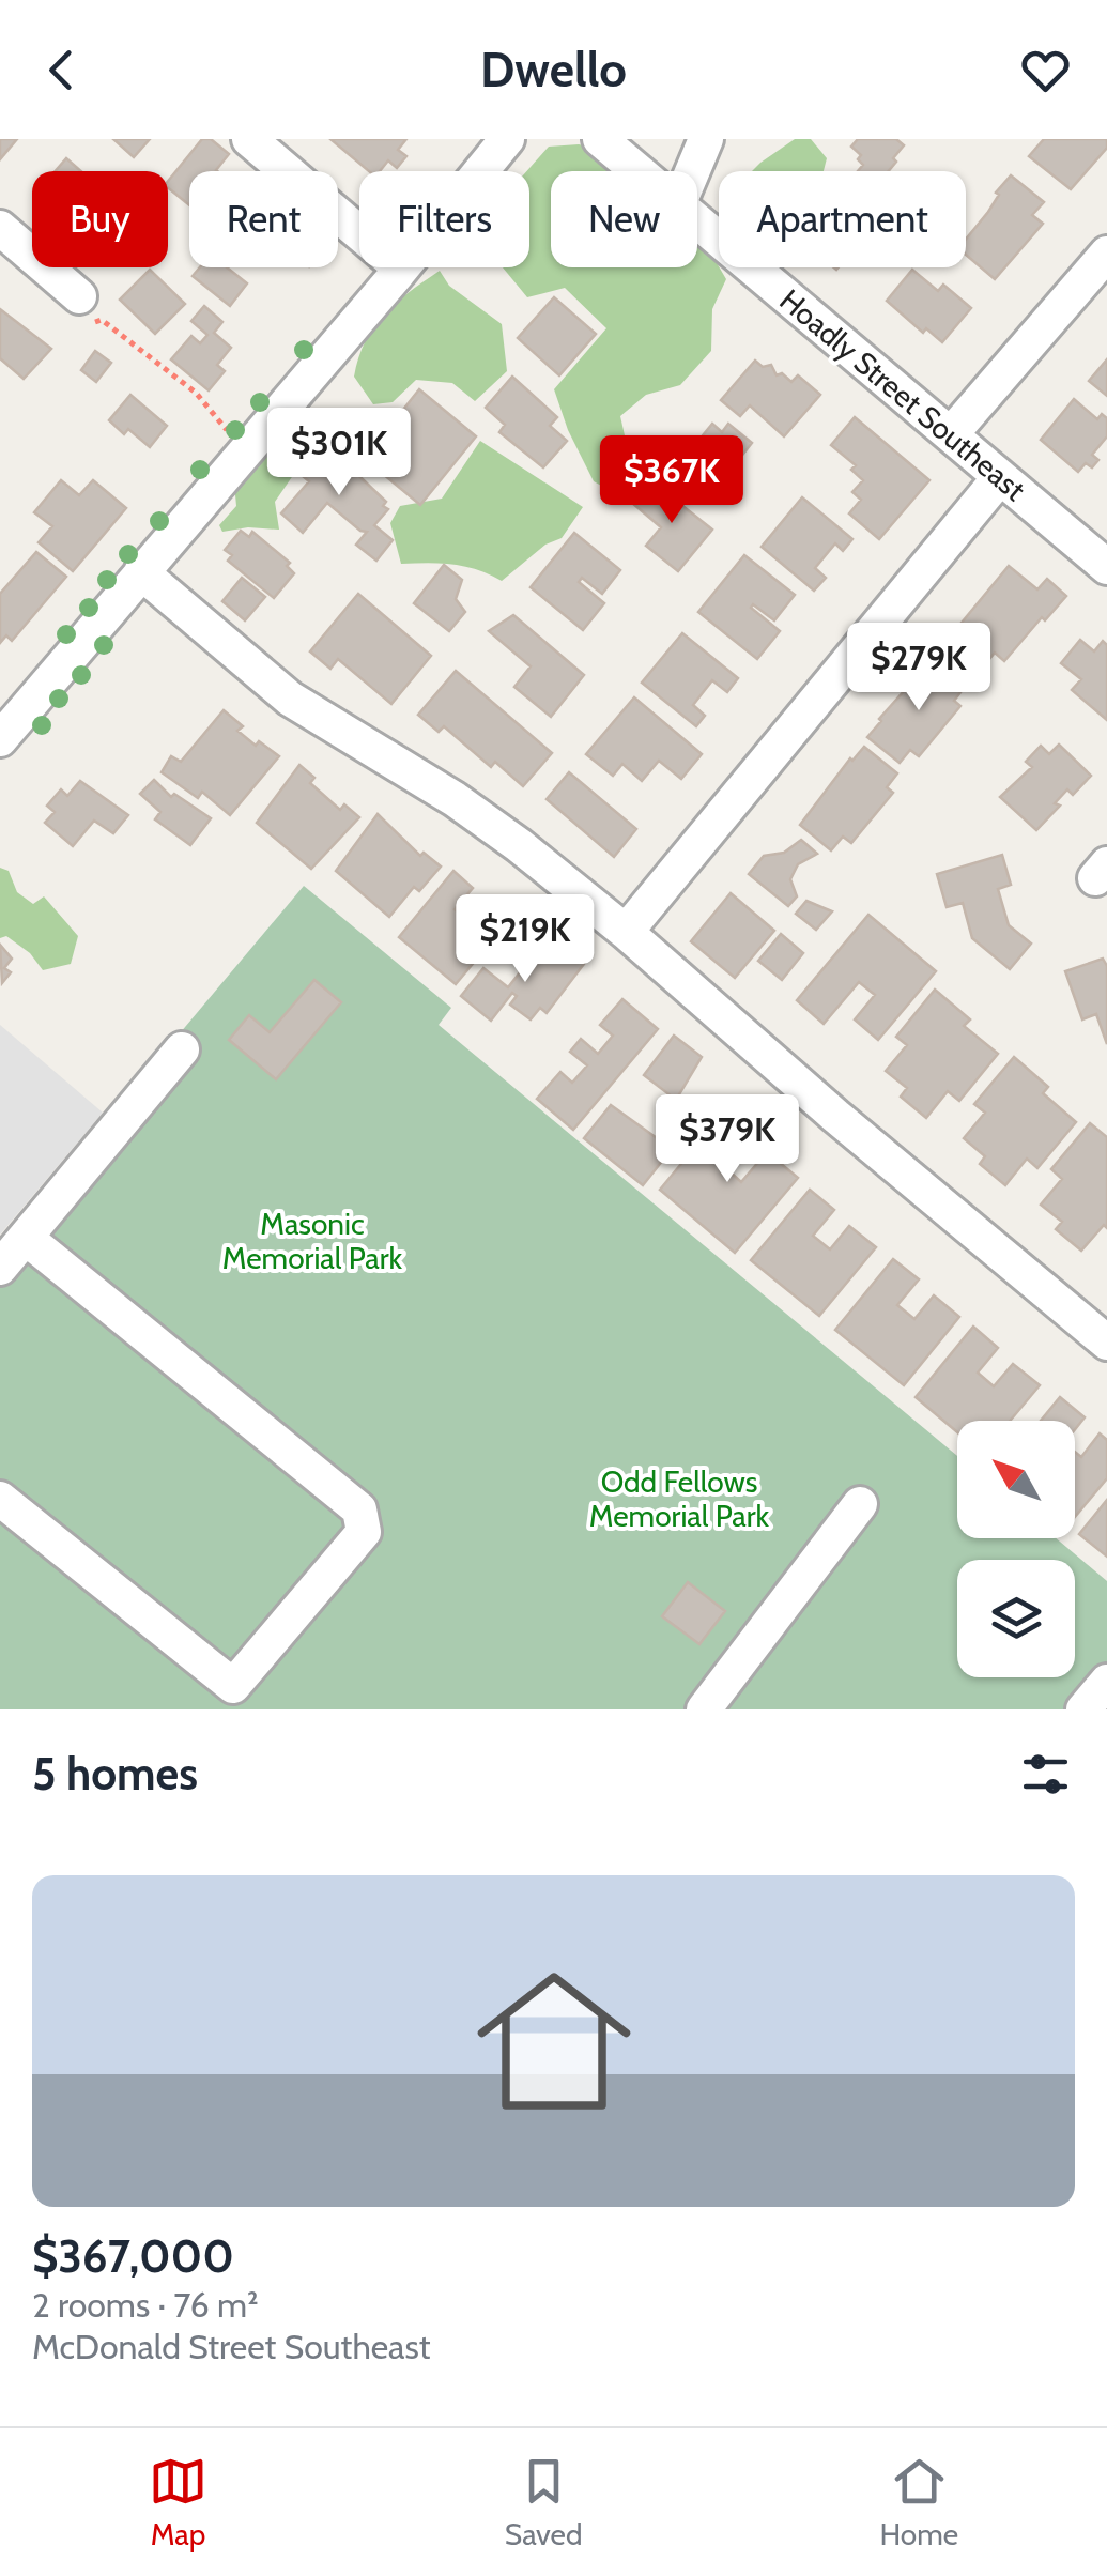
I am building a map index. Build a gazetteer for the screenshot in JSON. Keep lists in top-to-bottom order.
{
  "streets": {
    "street": ["Hoadly Street Southeast"]
  },
  "parks": ["Masonic Memorial Park", "Odd Fellows Memorial Park"],
  "north": "top left",
  "page": {
    "header": "Dwello",
    "chip": [
      "Buy",
      "Rent",
      "Filters",
      "New",
      "Apartment"
    ],
    "price": [
      "$301K",
      "$367K",
      "$279K",
      "$219K",
      "$379K"
    ],
    "heading": "5 homes",
    "list": [
      {
        "name": "$367,000",
        "note": "2 rooms · 76 m² · McDonald Street Southeast"
      }
    ],
    "tabs": ["Map", "Saved", "Home"]
  }
}
